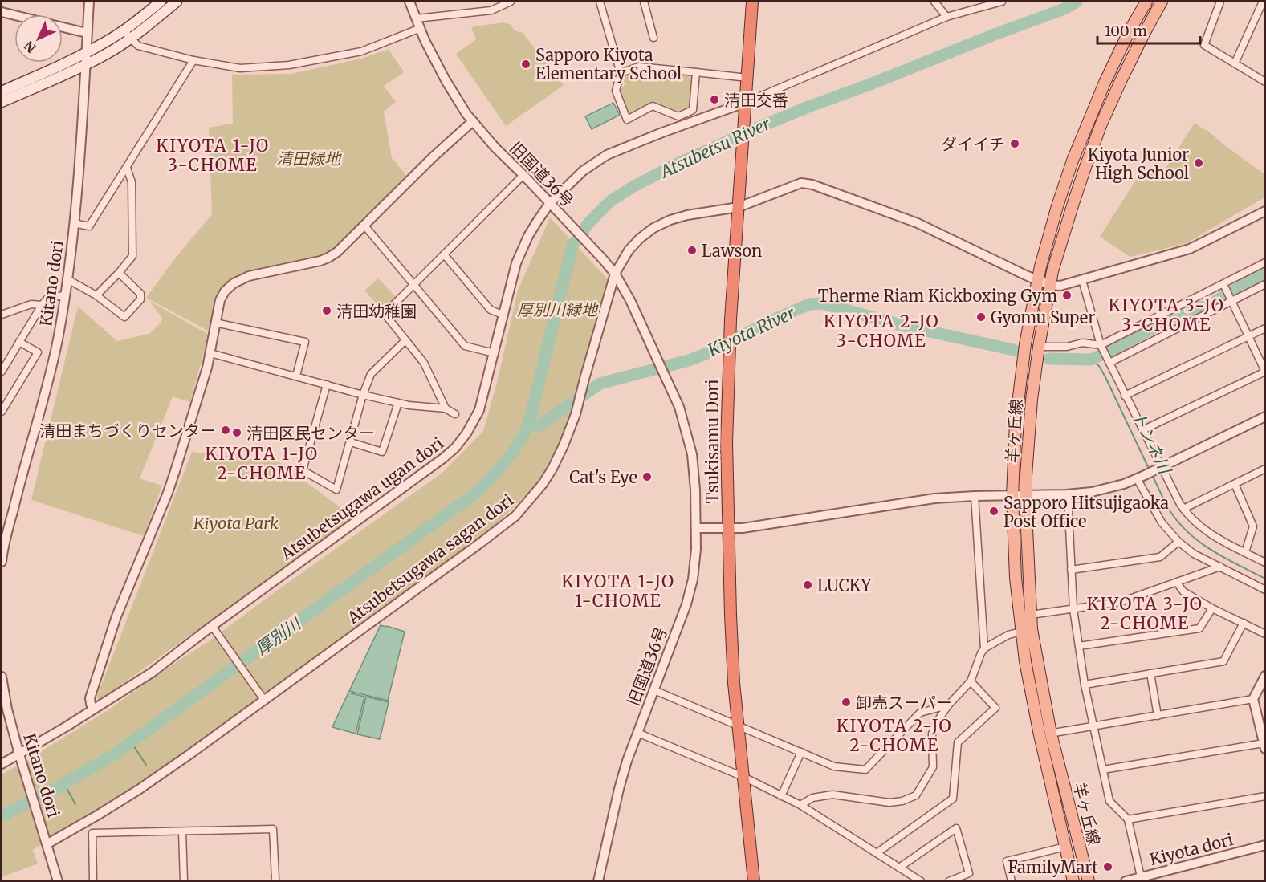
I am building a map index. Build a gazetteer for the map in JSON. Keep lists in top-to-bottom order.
{
  "streets": {
    "highway": ["Tsukisamu Dori"],
    "main road": ["羊ヶ丘線"],
    "street": [
      "旧国道36号",
      "Kitano dori",
      "Atsubetsugawa ugan dori",
      "Atsubetsugawa sagan dori",
      "Kiyota dori"
    ]
  },
  "crossings": [
    ["旧国道36号", "Atsubetsugawa ugan dori"],
    ["旧国道36号", "Atsubetsugawa sagan dori"],
    ["Kitano dori", "Atsubetsugawa ugan dori"],
    ["Kitano dori", "Atsubetsugawa sagan dori"],
    ["羊ヶ丘線", "Atsubetsugawa sagan dori"],
    ["Tsukisamu Dori", "Atsubetsugawa ugan dori"],
    ["Tsukisamu Dori", "Atsubetsugawa sagan dori"]
  ],
  "districts": [
    "KIYOTA 1-JO 3-CHOME",
    "KIYOTA 3-JO 3-CHOME",
    "KIYOTA 2-JO 3-CHOME",
    "KIYOTA 1-JO 2-CHOME",
    "KIYOTA 1-JO 1-CHOME",
    "KIYOTA 3-JO 2-CHOME",
    "KIYOTA 2-JO 2-CHOME"
  ],
  "water": [
    "Atsubetsu River",
    "Kiyota River",
    "トンネ川",
    "厚別川"
  ],
  "parks": ["清田緑地", "厚別川緑地", "Kiyota Park"],
  "places": [
    "Sapporo Kiyota Elementary School",
    "清田交番",
    "ダイイチ",
    "Kiyota Junior High School",
    "Lawson",
    "Therme Riam Kickboxing Gym",
    "清田幼稚園",
    "Gyomu Super",
    "清田まちづくりセンター",
    "清田区民センター",
    "Cat's Eye",
    "Sapporo Hitsujigaoka Post Office",
    "LUCKY",
    "卸売スーパー",
    "FamilyMart"
  ],
  "scale_bar": "100 m",
  "north": "bottom left"
}
